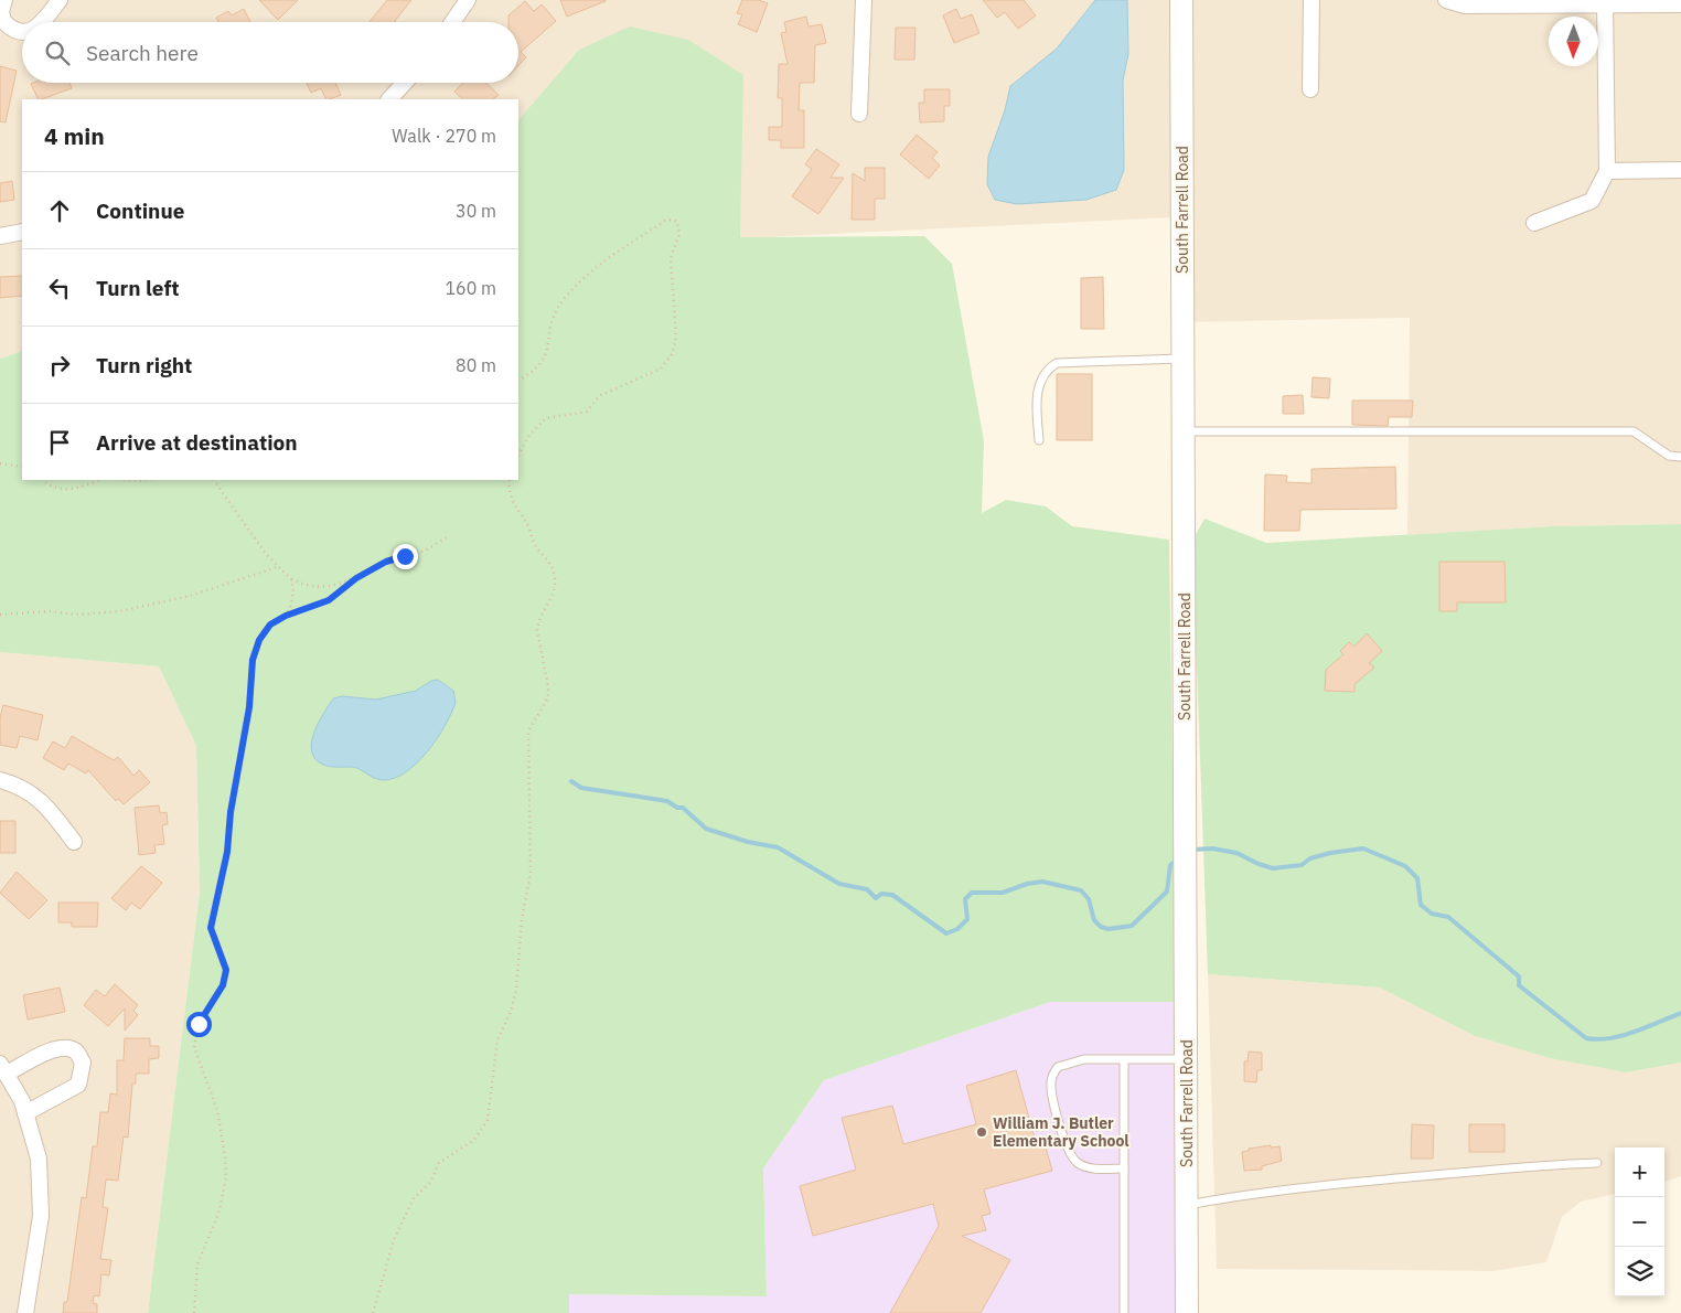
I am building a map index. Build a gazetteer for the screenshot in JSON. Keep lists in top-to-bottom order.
{
  "streets": {
    "street": ["South Farrell Road"]
  },
  "places": ["William J. Butler Elementary School"],
  "north": "bottom",
  "page": {
    "search": "Search here",
    "heading": ["4 min", "Walk · 270 m"],
    "list": [
      ["Continue", "30 m"],
      ["Turn left", "160 m"],
      ["Turn right", "80 m"],
      "Arrive at destination"
    ],
    "map_buttons": ["+", "−"]
  }
}
